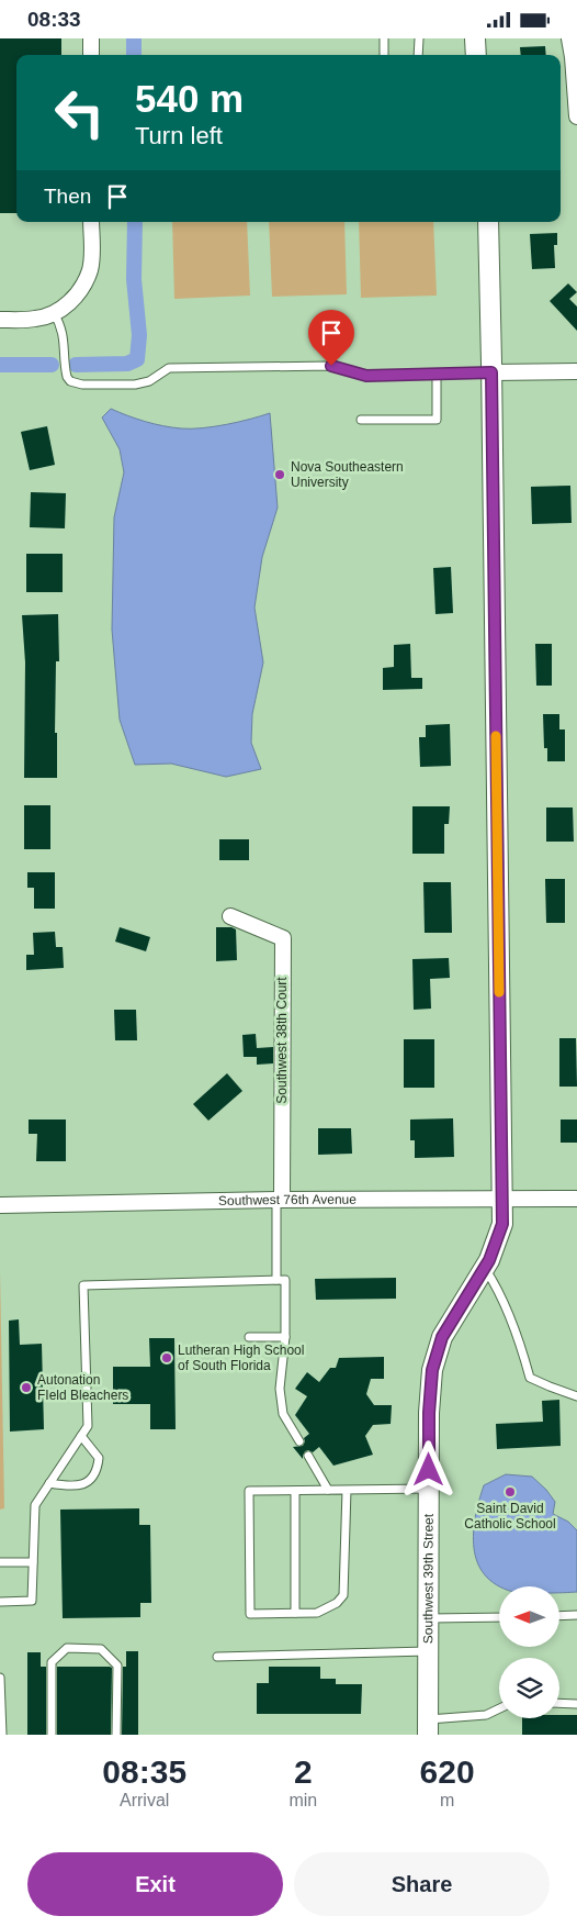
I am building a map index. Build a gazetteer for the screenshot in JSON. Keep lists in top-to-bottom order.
{
  "streets": {
    "street": ["Southwest 38th Court", "Southwest 76th Avenue", "Southwest 39th Street"]
  },
  "crossings": [
    ["Southwest 38th Court", "Southwest 76th Avenue"],
    ["Southwest 76th Avenue", "Southwest 39th Street"]
  ],
  "places": [
    "Nova Southeastern University",
    "Lutheran High School of South Florida",
    "Autonation FIeld Bleachers",
    "Saint David Catholic School"
  ],
  "north": "left",
  "page": {
    "status": "08:33",
    "turn": ["540 m", "Turn left"],
    "then": "Then",
    "eta": [
      "08:35",
      "Arrival",
      "2",
      "min",
      "620",
      "m"
    ],
    "buttons": ["Exit", "Share"]
  }
}
